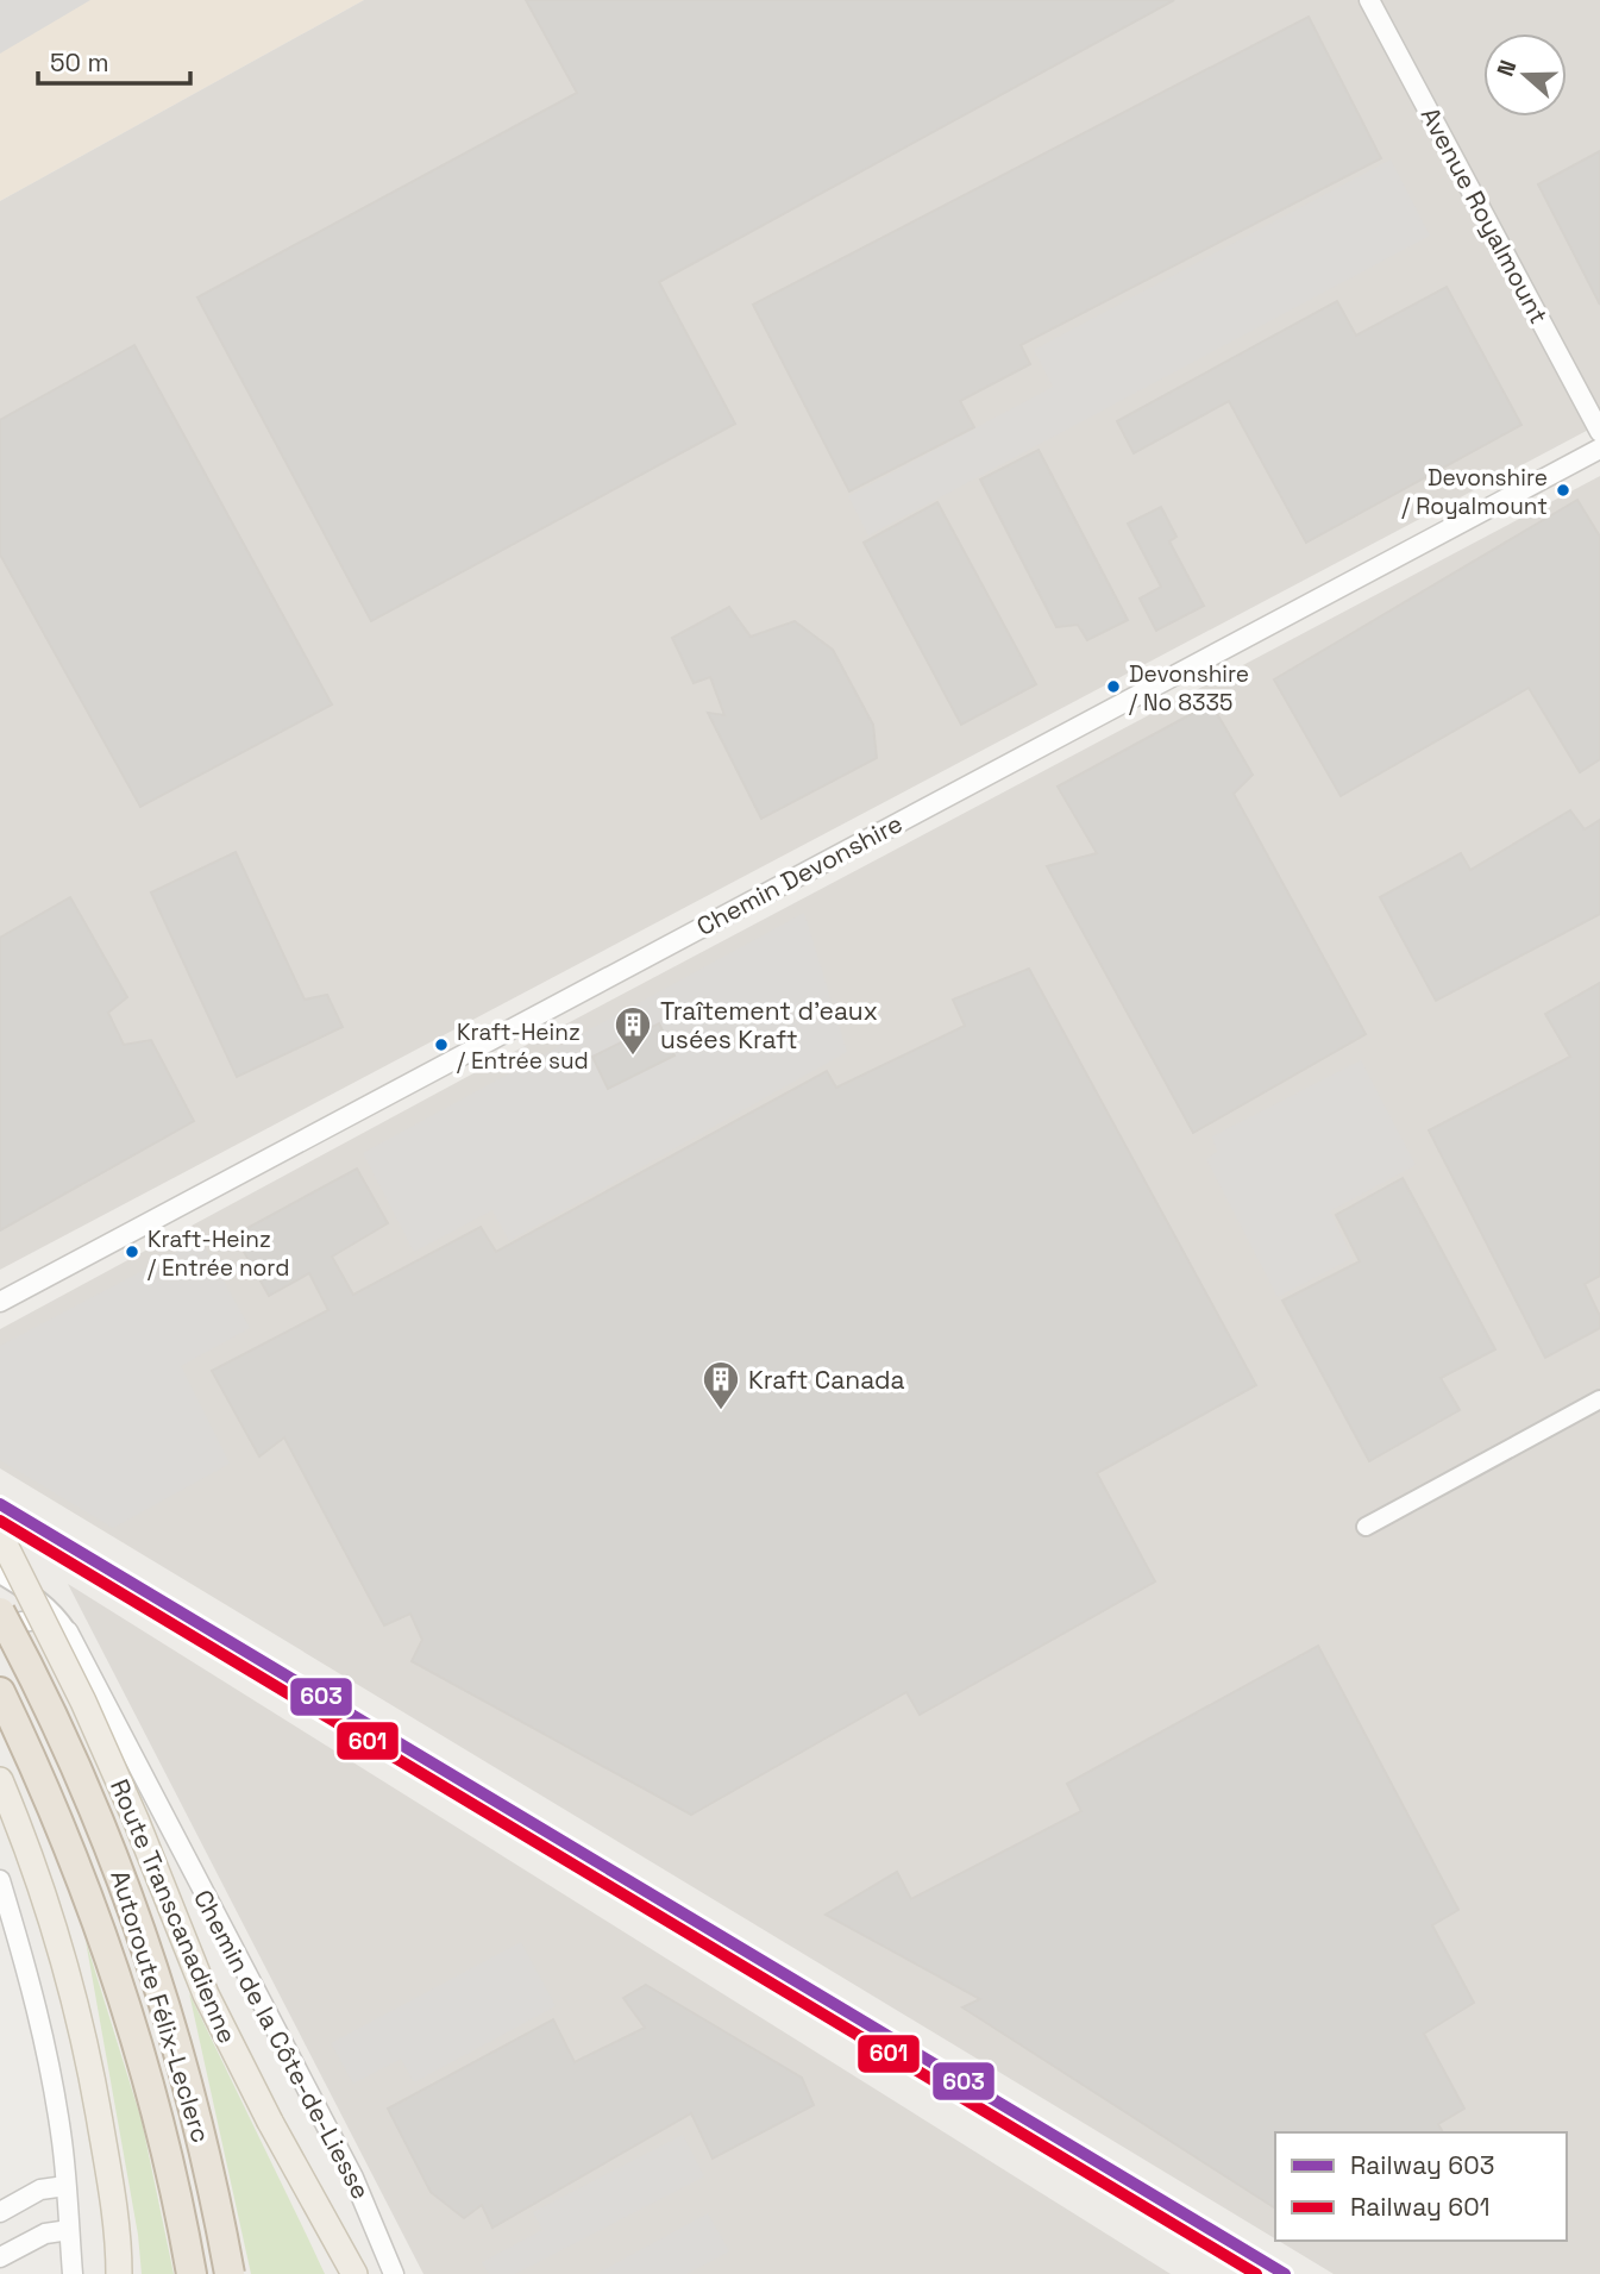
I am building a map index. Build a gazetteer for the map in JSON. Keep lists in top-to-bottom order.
{
  "streets": {
    "highway": ["Autoroute Félix-Leclerc"],
    "main road": ["Route Transcanadienne"],
    "street": ["Avenue Royalmount", "Chemin Devonshire", "Chemin de la Côte-de-Liesse"]
  },
  "places": {
    "other": [
      "Devonshire / Royalmount",
      "Devonshire / No 8335",
      "Kraft-Heinz / Entrée sud",
      "Kraft-Heinz / Entrée nord"
    ],
    "building": ["Traîtement d'eaux usées Kraft", "Kraft Canada"]
  },
  "lines": ["rail line 603", "rail line 601"],
  "legend": ["Railway 603", "Railway 601"],
  "scale_bar": "50 m",
  "north": "left"
}
